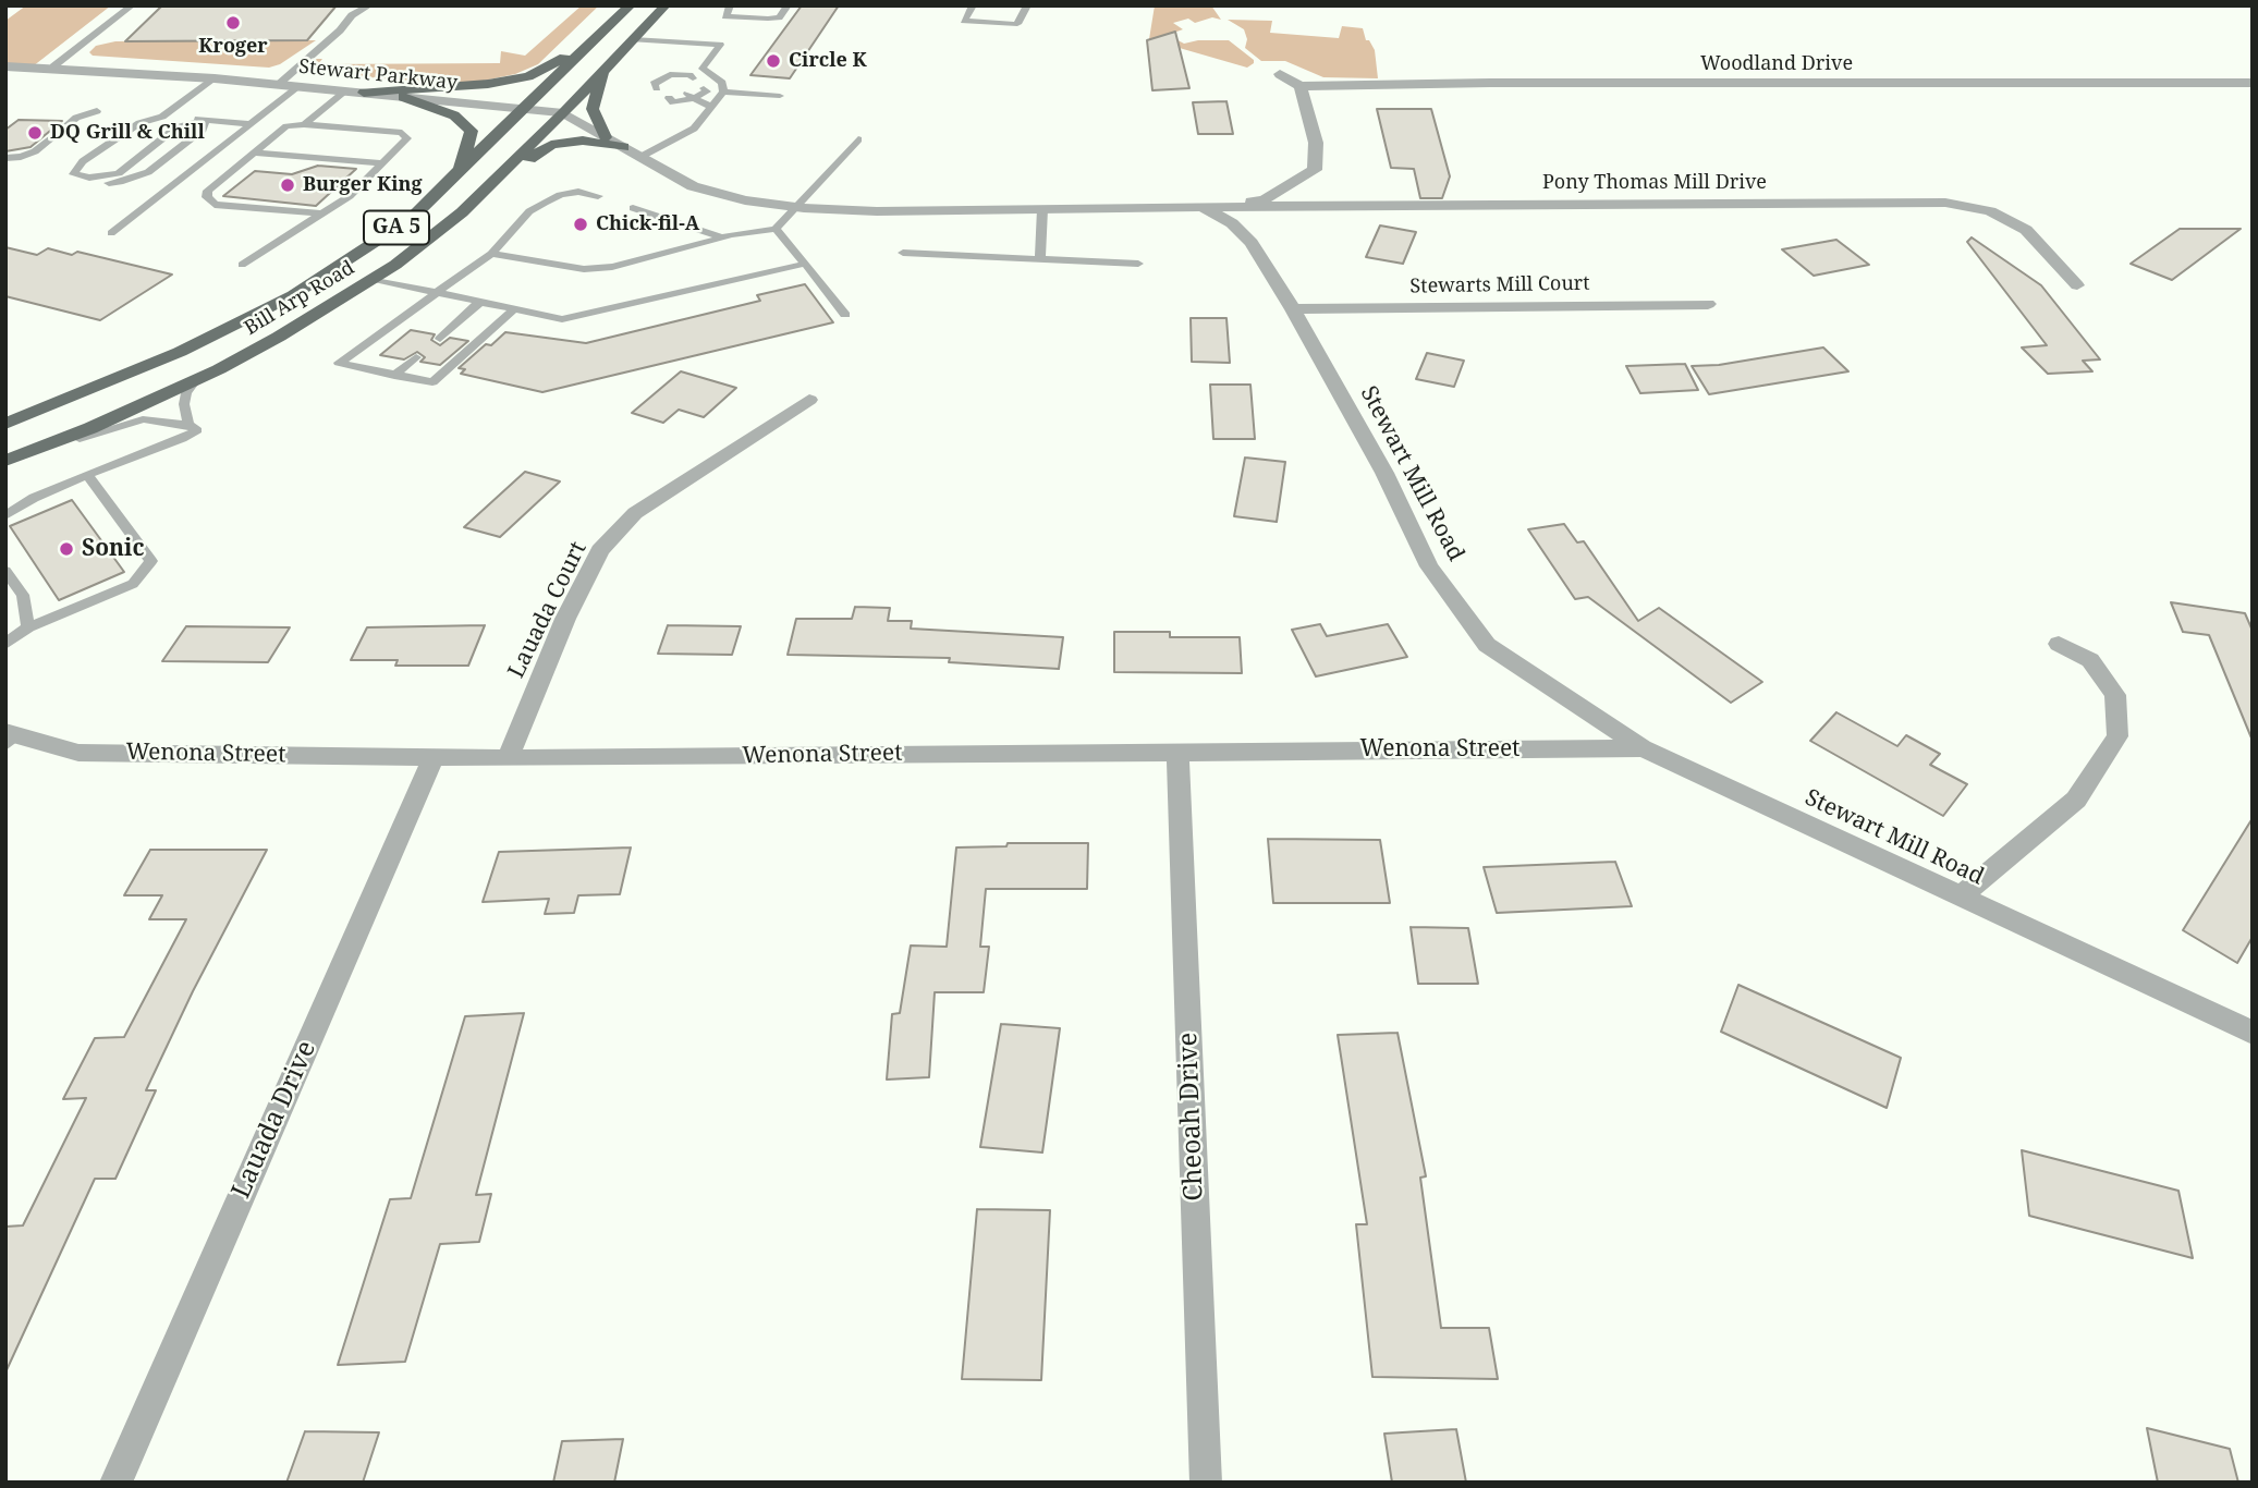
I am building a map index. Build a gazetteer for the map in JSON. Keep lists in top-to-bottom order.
{
  "streets": {
    "main road": ["GA 5", "Bill Arp Road"],
    "street": [
      "Woodland Drive",
      "Stewart Parkway",
      "Pony Thomas Mill Drive",
      "Stewarts Mill Court",
      "Stewart Mill Road",
      "Lauada Court",
      "Wenona Street",
      "Cheoah Drive",
      "Lauada Drive"
    ]
  },
  "crossings": [
    ["Stewart Parkway", "Bill Arp Road"],
    ["Pony Thomas Mill Drive", "Stewart Mill Road"],
    ["Stewarts Mill Court", "Stewart Mill Road"],
    ["Stewart Mill Road", "Wenona Street"],
    ["Lauada Court", "Wenona Street"],
    ["Wenona Street", "Cheoah Drive"],
    ["Wenona Street", "Lauada Drive"]
  ],
  "places": [
    "Kroger",
    "Circle K",
    "DQ Grill & Chill",
    "Burger King",
    "Chick-fil-A",
    "Sonic"
  ]
}
